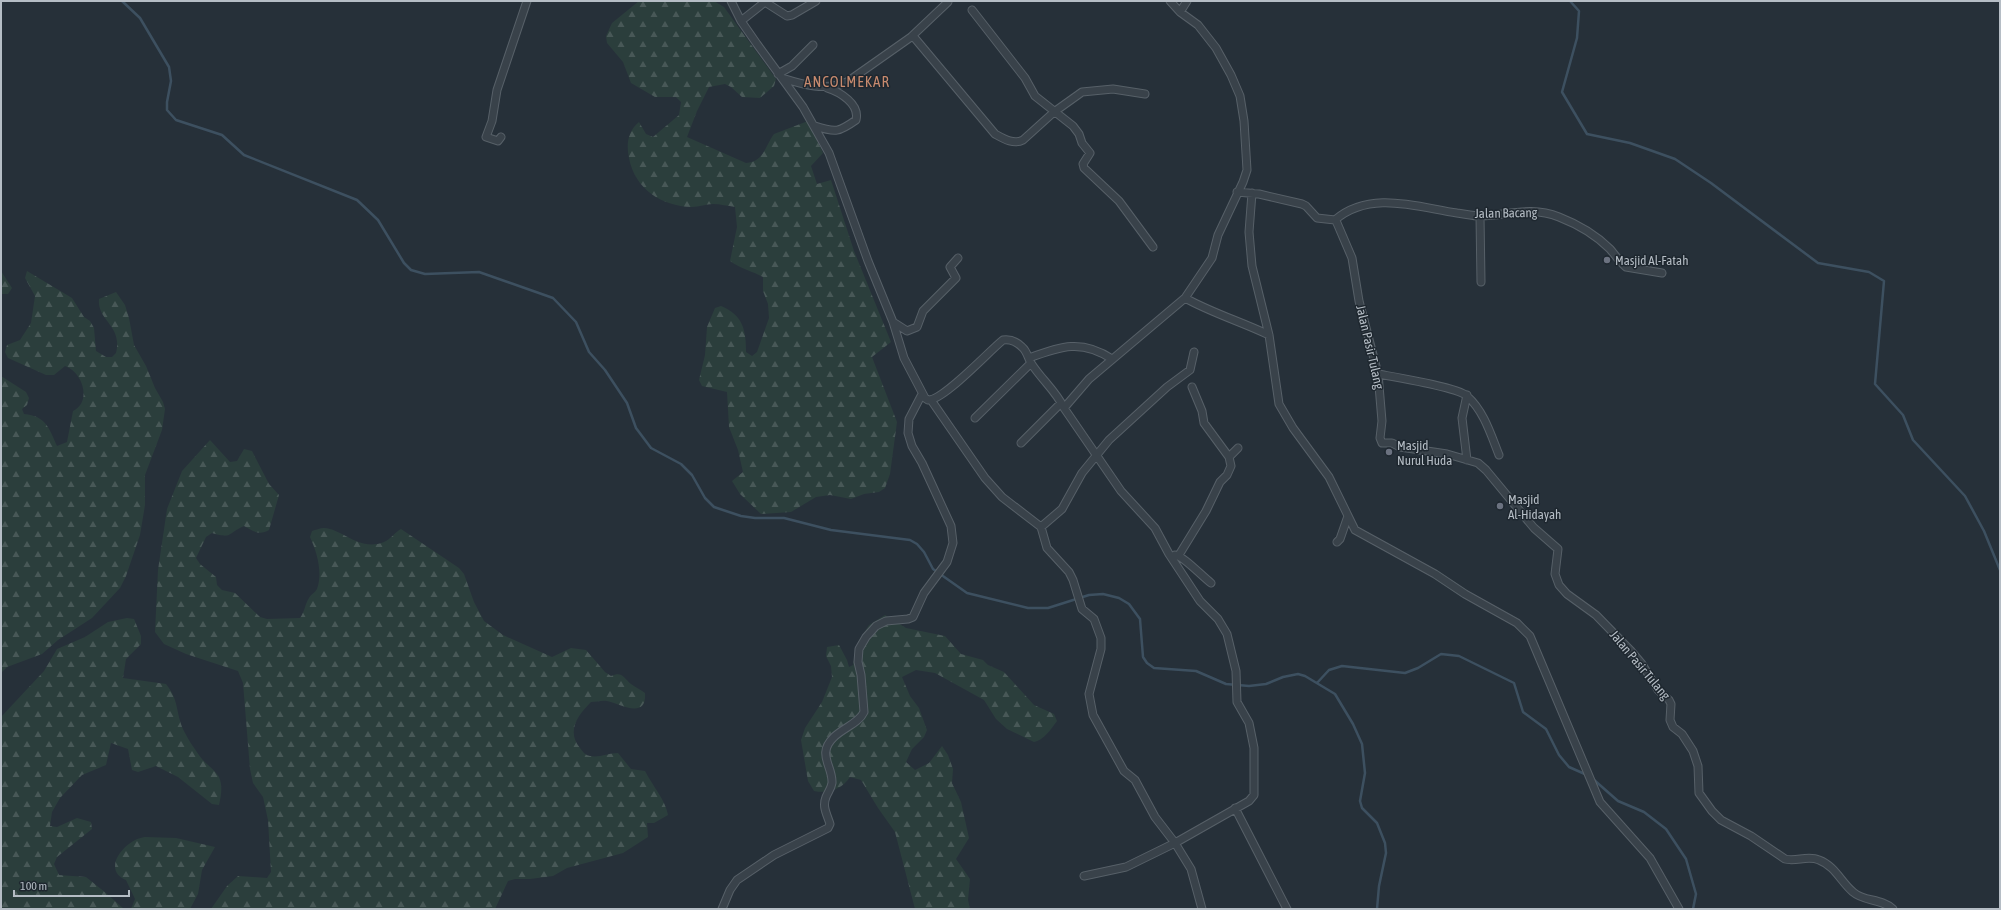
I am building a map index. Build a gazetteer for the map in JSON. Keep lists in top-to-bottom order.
{
  "streets": {
    "street": ["Jalan Bacang", "Jalan Pasir Tulang"]
  },
  "crossings": [
    ["Jalan Bacang", "Jalan Pasir Tulang"]
  ],
  "districts": ["ANCOLMEKAR"],
  "places": ["Masjid Al-Fatah", "Masjid Nurul Huda", "Masjid Al-Hidayah"],
  "scale_bar": "100 m"
}
